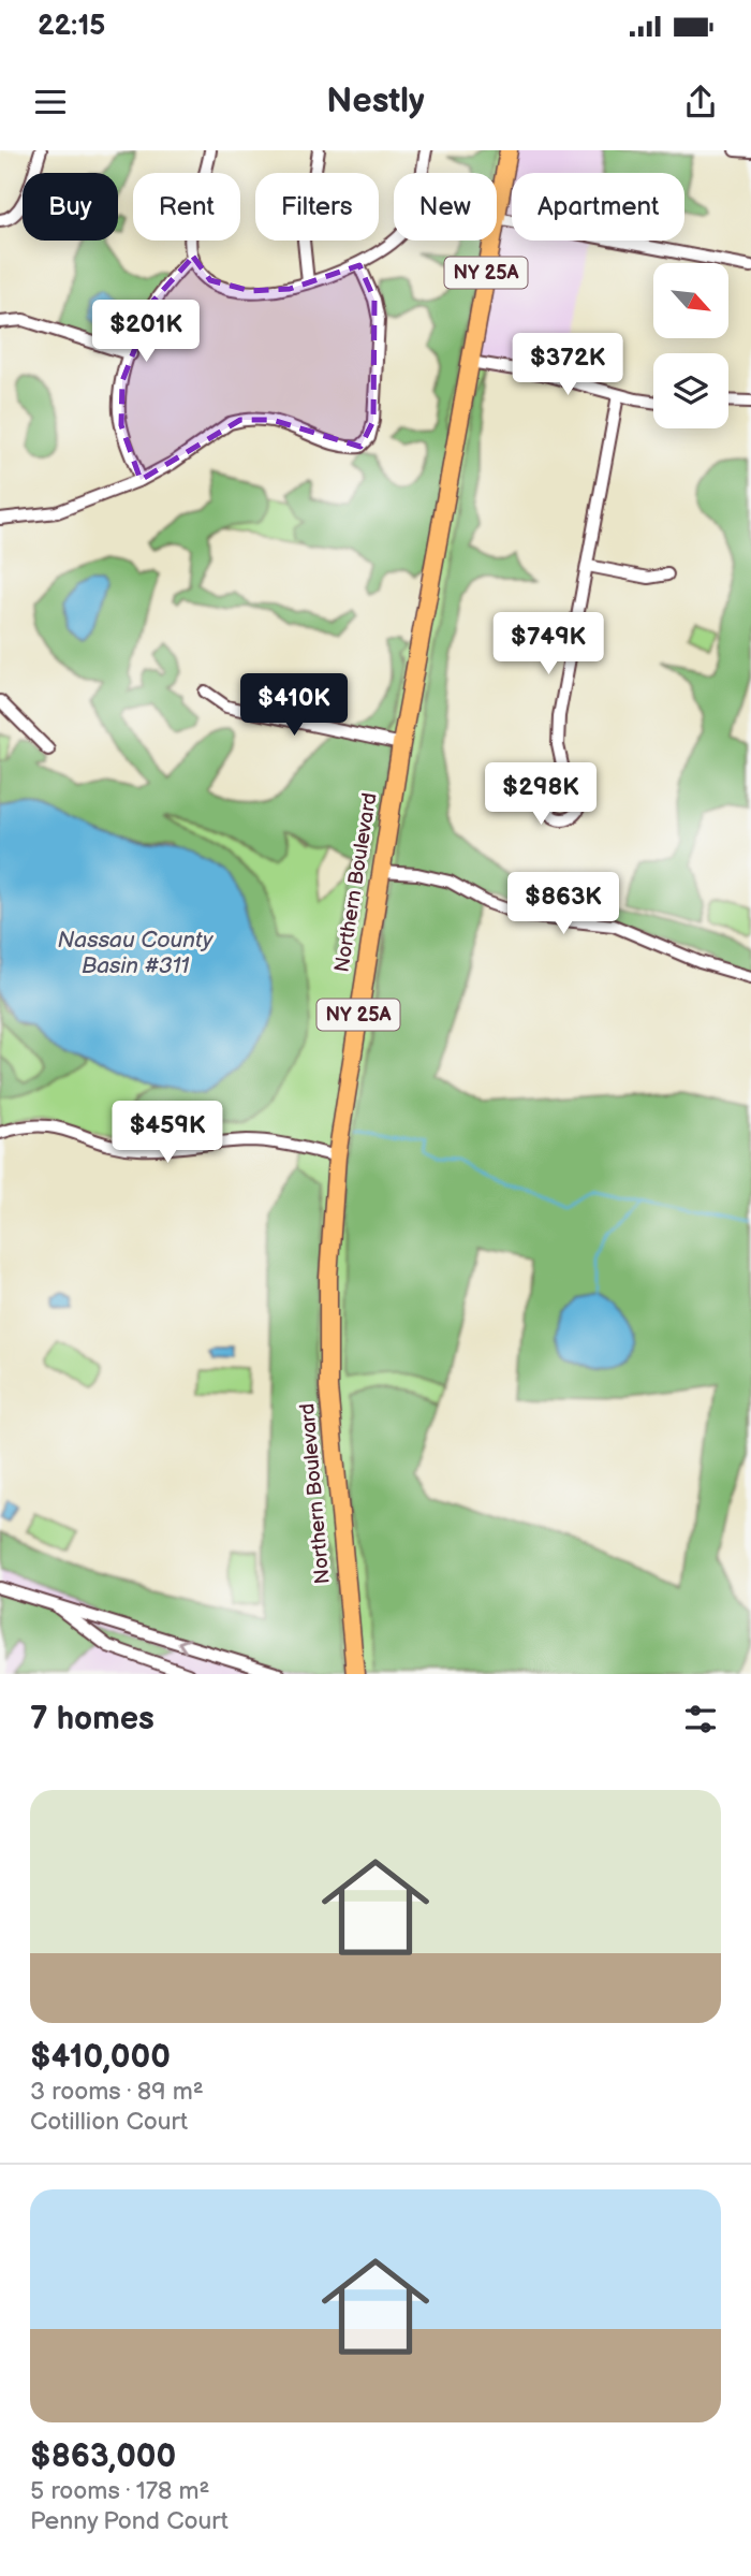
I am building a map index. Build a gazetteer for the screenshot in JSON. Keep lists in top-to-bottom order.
{
  "streets": {
    "main road": ["NY 25A", "Northern Boulevard"]
  },
  "water": ["Nassau County Basin #311"],
  "north": "bottom right",
  "page": {
    "status": "22:15",
    "header": "Nestly",
    "chip": [
      "Buy",
      "Rent",
      "Filters",
      "New",
      "Apartment"
    ],
    "price": [
      "$201K",
      "$372K",
      "$749K",
      "$410K",
      "$298K",
      "$863K",
      "$459K"
    ],
    "heading": "7 homes",
    "list": [
      {
        "name": "$410,000",
        "note": "3 rooms · 89 m² · Cotillion Court"
      },
      {
        "name": "$863,000",
        "note": "5 rooms · 178 m² · Penny Pond Court"
      }
    ]
  }
}
